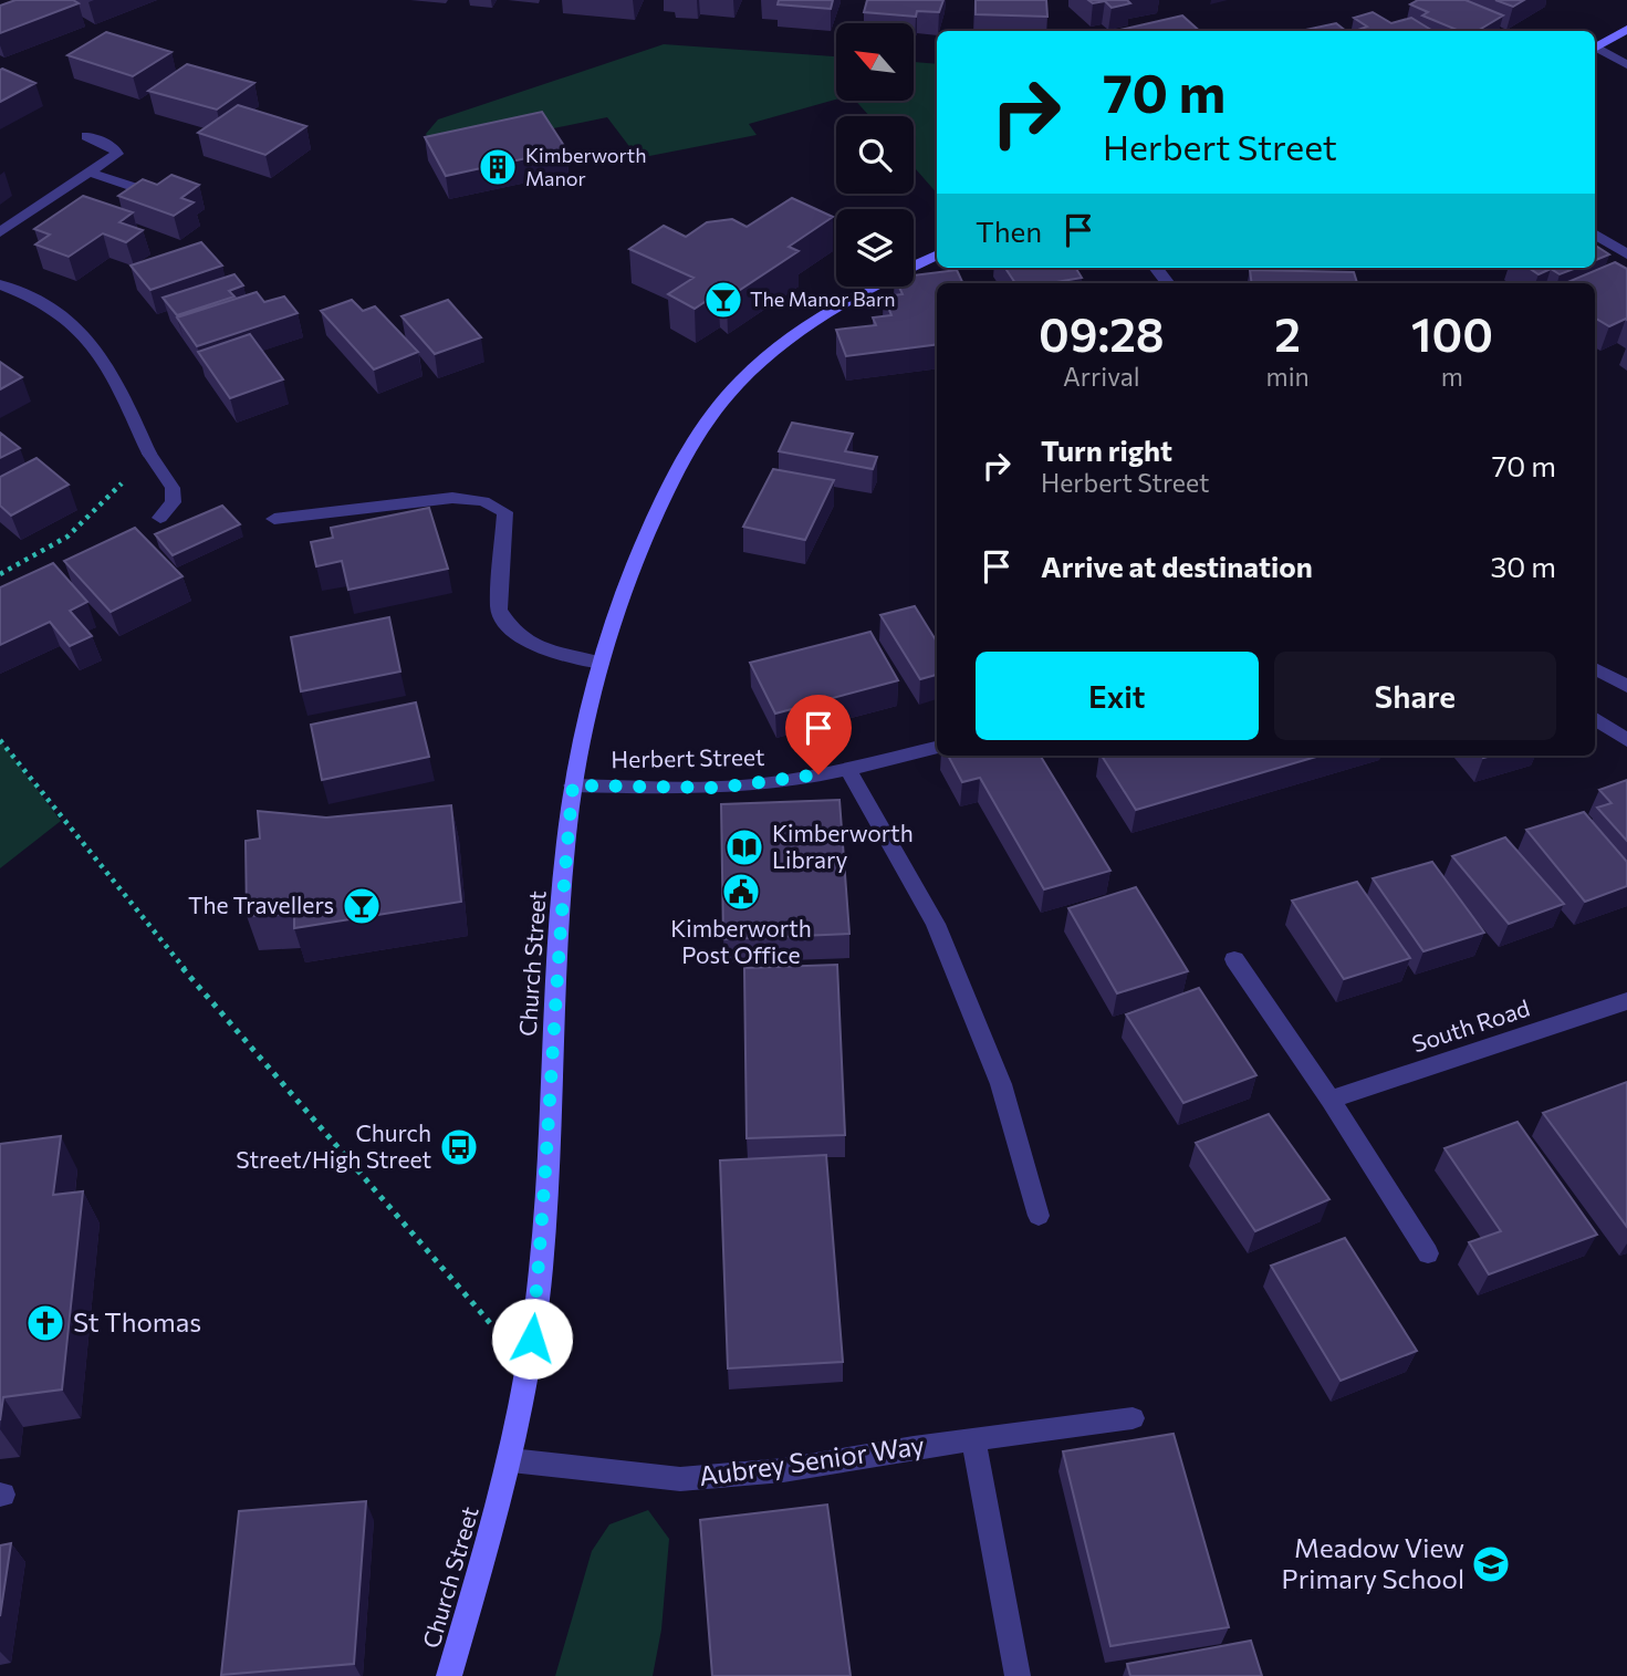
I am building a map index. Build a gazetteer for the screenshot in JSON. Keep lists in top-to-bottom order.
{
  "streets": {
    "street": [
      "Herbert Street",
      "Church Street",
      "South Road",
      "Aubrey Senior Way"
    ]
  },
  "crossings": [
    ["Herbert Street", "Church Street"],
    ["Church Street", "Aubrey Senior Way"]
  ],
  "places": {
    "building": ["Kimberworth Manor"],
    "bar": ["The Manor Barn", "The Travellers"],
    "library": ["Kimberworth Library"],
    "public building": ["Kimberworth Post Office"],
    "bus stop": ["Church Street/High Street"],
    "church": ["St Thomas"],
    "school or university": ["Meadow View Primary School"]
  },
  "north": "top left",
  "page": {
    "turn": ["70 m", "Herbert Street"],
    "then": "Then",
    "eta": [
      "09:28",
      "Arrival",
      "2",
      "min",
      "100",
      "m"
    ],
    "list": [
      {
        "name": "Turn right",
        "note": "Herbert Street",
        "value": "70 m"
      },
      {
        "name": "Arrive at destination",
        "value": "30 m"
      }
    ],
    "buttons": ["Exit", "Share"]
  }
}
